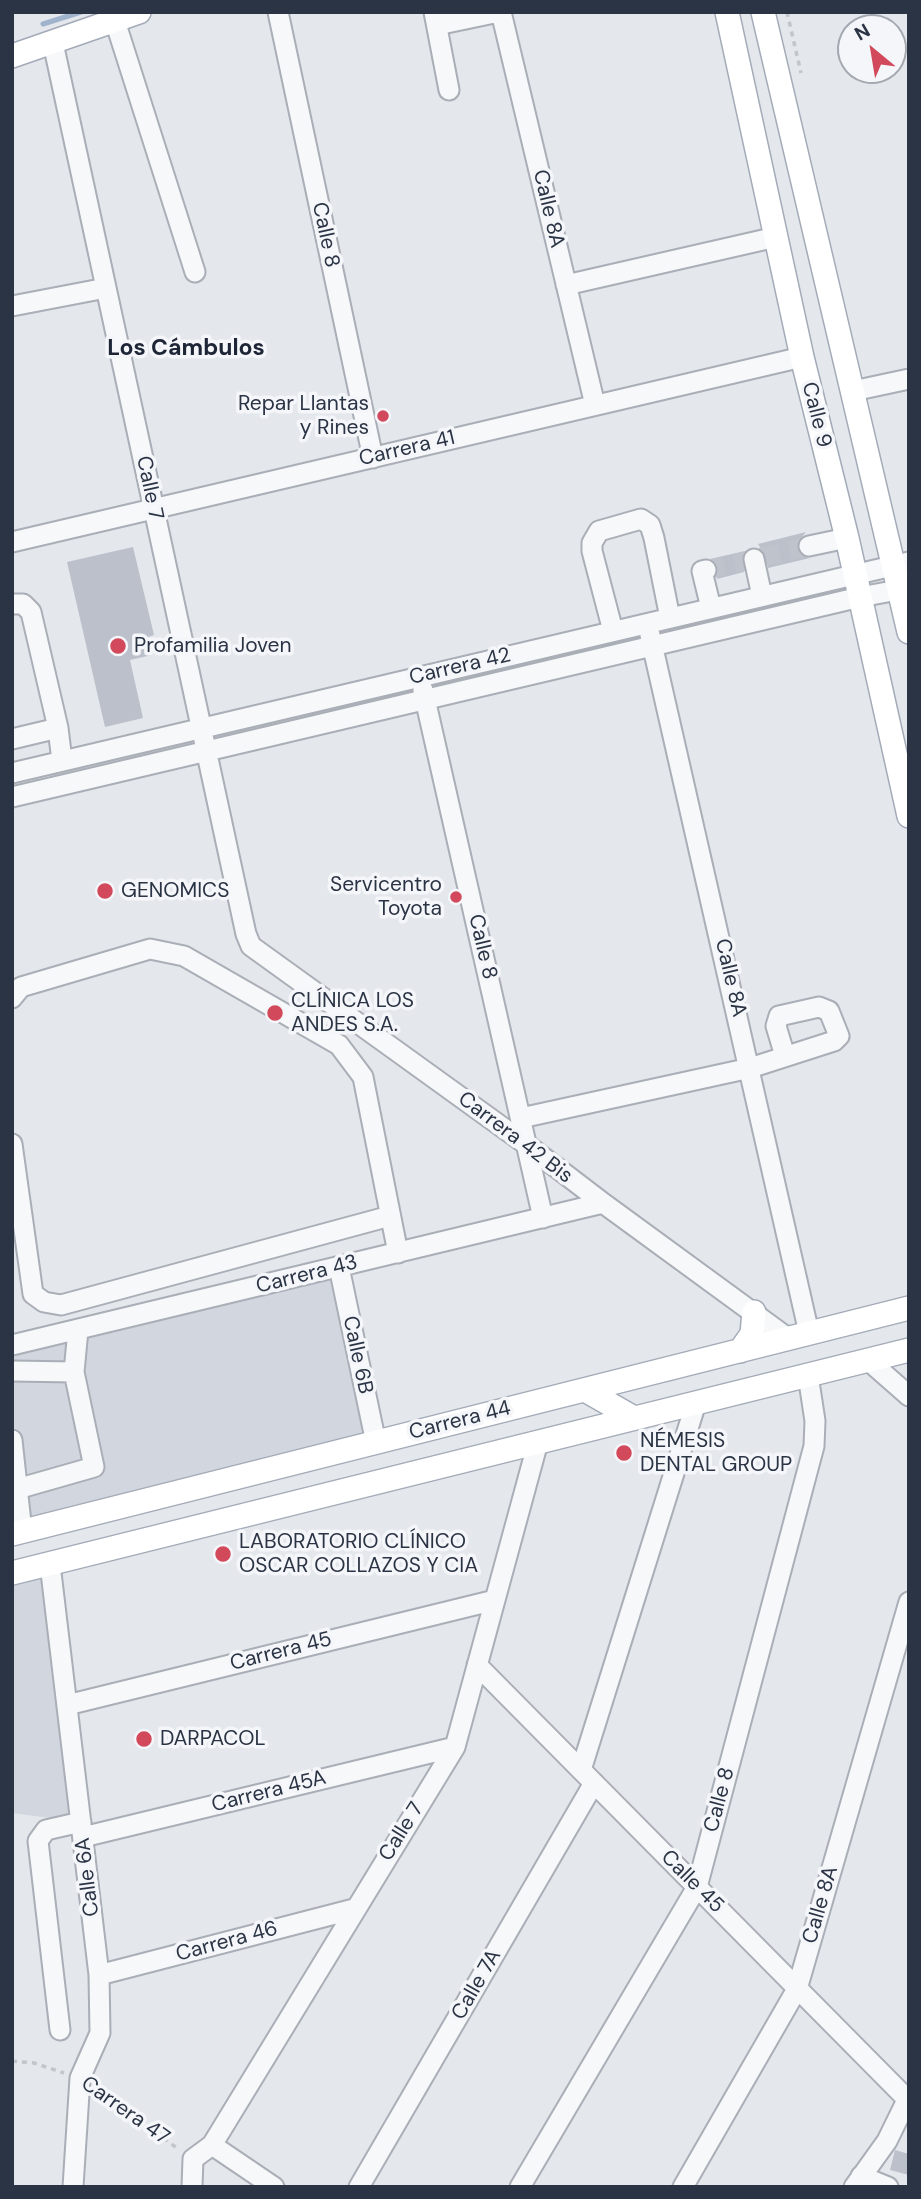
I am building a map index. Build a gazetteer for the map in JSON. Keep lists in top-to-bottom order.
{
  "streets": {
    "main road": ["Calle 9", "Carrera 44"],
    "street": [
      "Calle 8A",
      "Calle 8",
      "Carrera 41",
      "Calle 7",
      "Carrera 42",
      "Carrera 42 Bis",
      "Carrera 43",
      "Calle 6B",
      "Carrera 45",
      "Carrera 45A",
      "Calle 6A",
      "Calle 45",
      "Carrera 46",
      "Calle 7A"
    ],
    "path": ["Carrera 47"]
  },
  "crossings": [
    ["Calle 8A", "Carrera 41"],
    ["Calle 8A", "Carrera 42"],
    ["Calle 8A", "Carrera 42 Bis"],
    ["Calle 8A", "Carrera 44"],
    ["Calle 8A", "Calle 45"],
    ["Calle 8", "Carrera 41"],
    ["Calle 8", "Carrera 42"],
    ["Calle 8", "Carrera 42 Bis"],
    ["Calle 8", "Carrera 43"],
    ["Calle 8", "Carrera 44"],
    ["Calle 8", "Calle 45"],
    ["Calle 9", "Carrera 41"],
    ["Calle 9", "Carrera 42"],
    ["Carrera 41", "Calle 7"],
    ["Calle 7", "Carrera 42"],
    ["Calle 7", "Carrera 42 Bis"],
    ["Calle 7", "Carrera 44"],
    ["Calle 7", "Carrera 45"],
    ["Calle 7", "Carrera 45A"],
    ["Calle 7", "Calle 45"],
    ["Calle 7", "Carrera 46"],
    ["Calle 7", "Carrera 47"],
    ["Carrera 42 Bis", "Carrera 43"],
    ["Carrera 42 Bis", "Carrera 44"],
    ["Carrera 43", "Calle 6B"],
    ["Calle 6B", "Carrera 44"],
    ["Carrera 44", "Calle 6A"],
    ["Carrera 44", "Calle 7A"],
    ["Carrera 45", "Calle 6A"],
    ["Carrera 45A", "Calle 6A"],
    ["Calle 6A", "Carrera 46"],
    ["Calle 6A", "Carrera 47"],
    ["Calle 45", "Calle 7A"]
  ],
  "districts": ["Los Cámbulos"],
  "places": [
    "Repar Llantas y Rines",
    "Profamilia Joven",
    "GENOMICS",
    "Servicentro Toyota",
    "CLÍNICA LOS ANDES S.A.",
    "NÉMESIS DENTAL GROUP",
    "LABORATORIO CLÍNICO OSCAR COLLAZOS Y CIA",
    "DARPACOL"
  ],
  "north": "top left"
}
